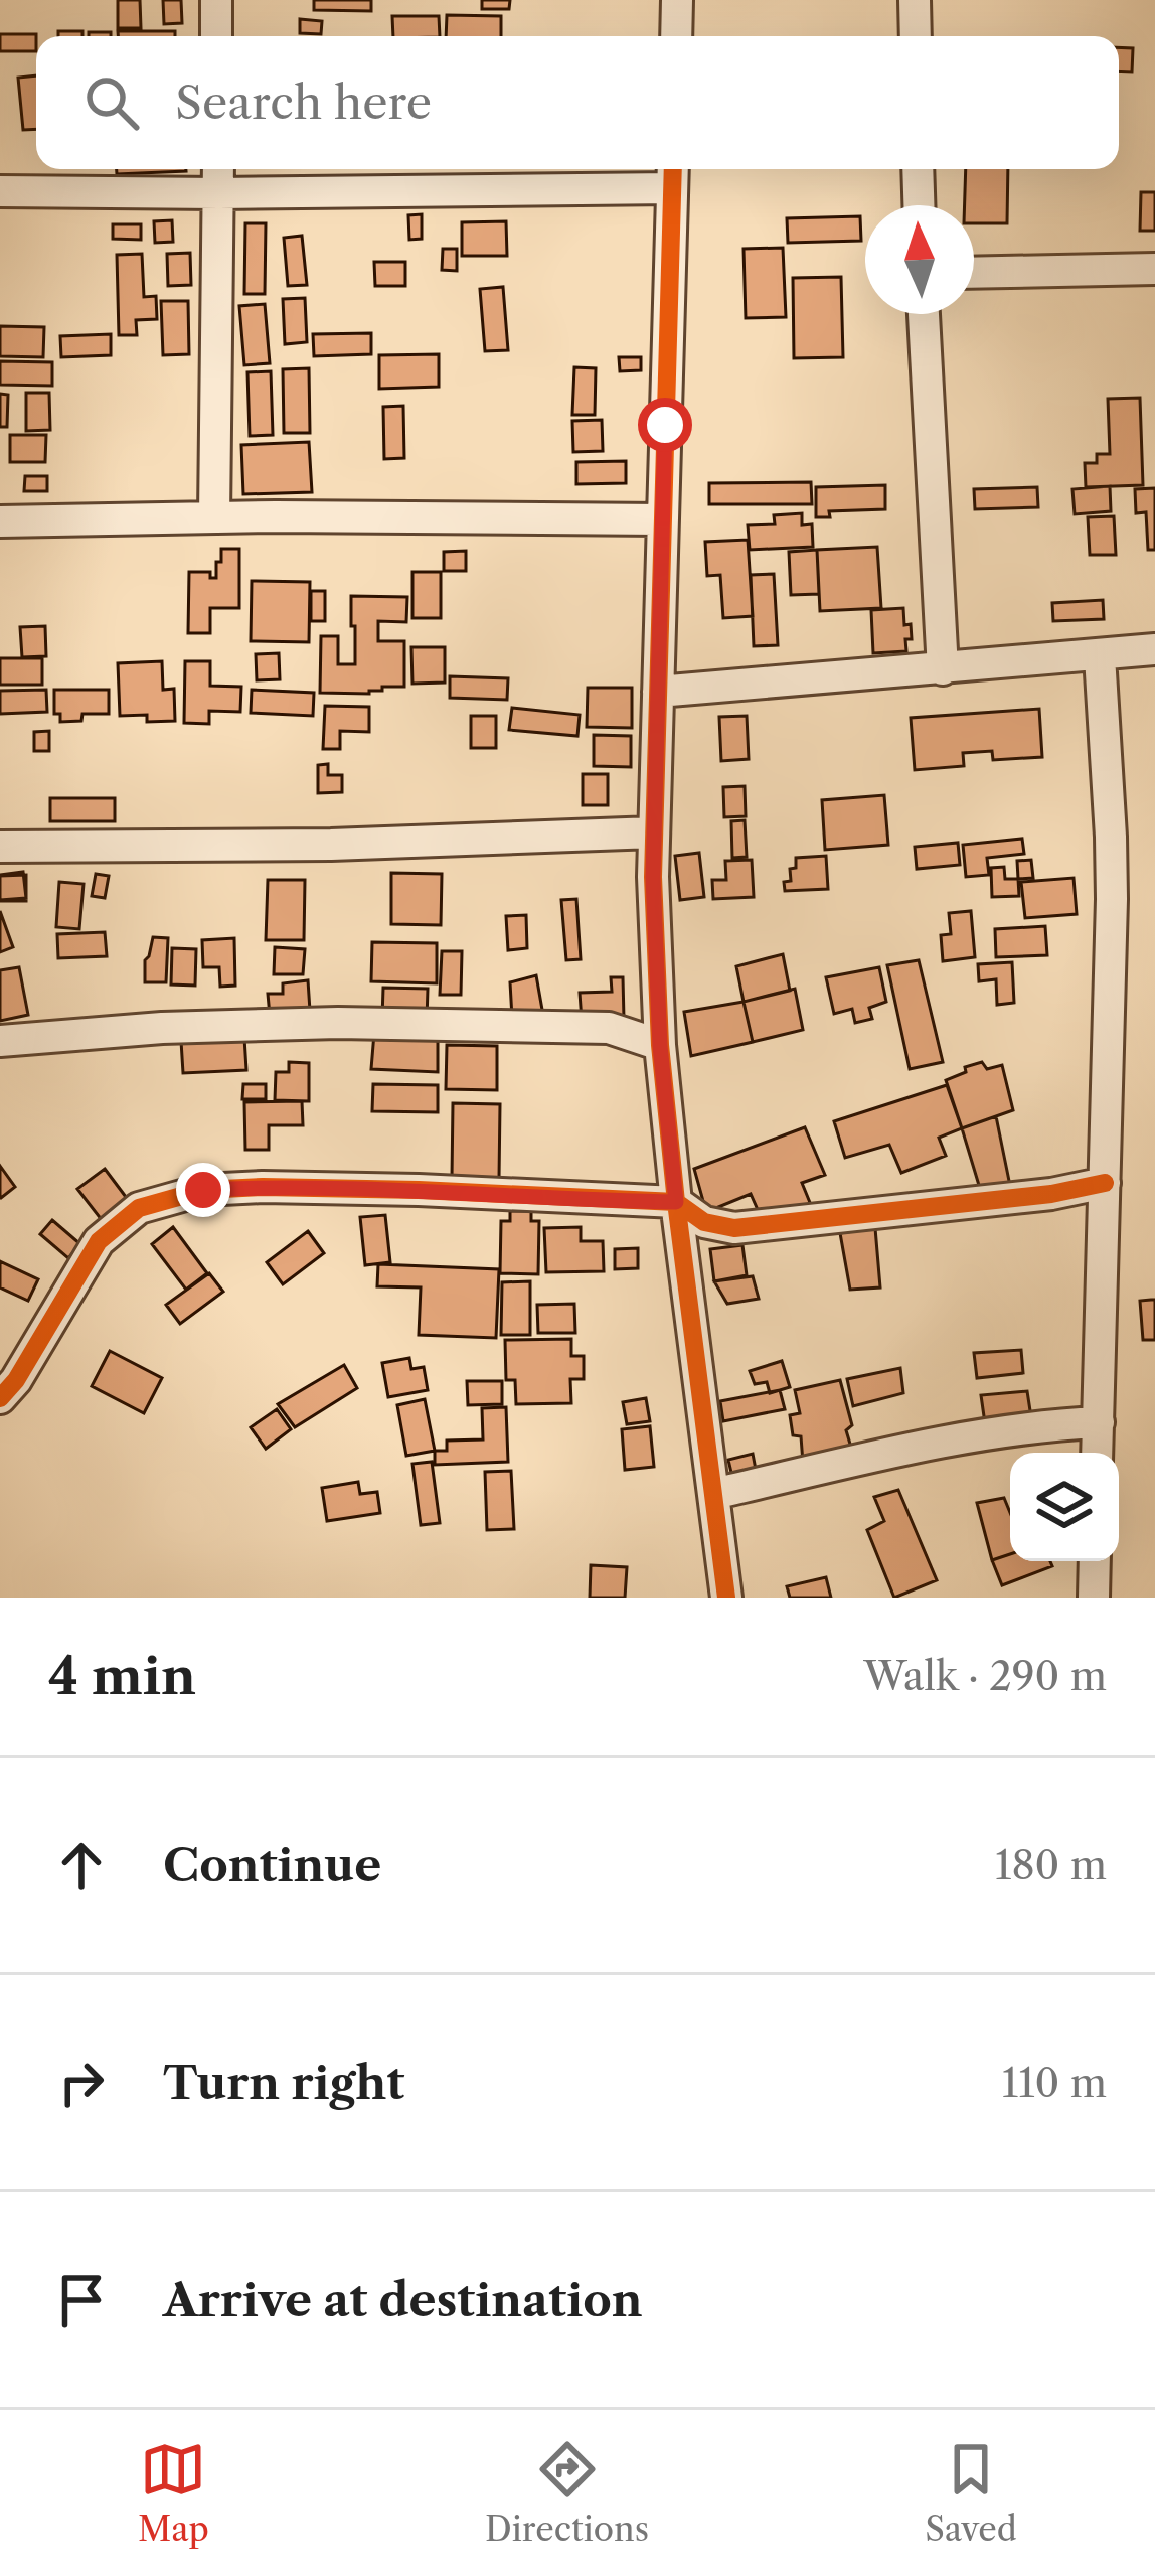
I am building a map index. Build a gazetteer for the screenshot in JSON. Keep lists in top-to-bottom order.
{
  "north": "top",
  "page": {
    "search": "Search here",
    "heading": ["4 min", "Walk · 290 m"],
    "list": [
      ["Continue", "180 m"],
      ["Turn right", "110 m"],
      "Arrive at destination"
    ],
    "nav": ["Map", "Directions", "Saved"]
  }
}
